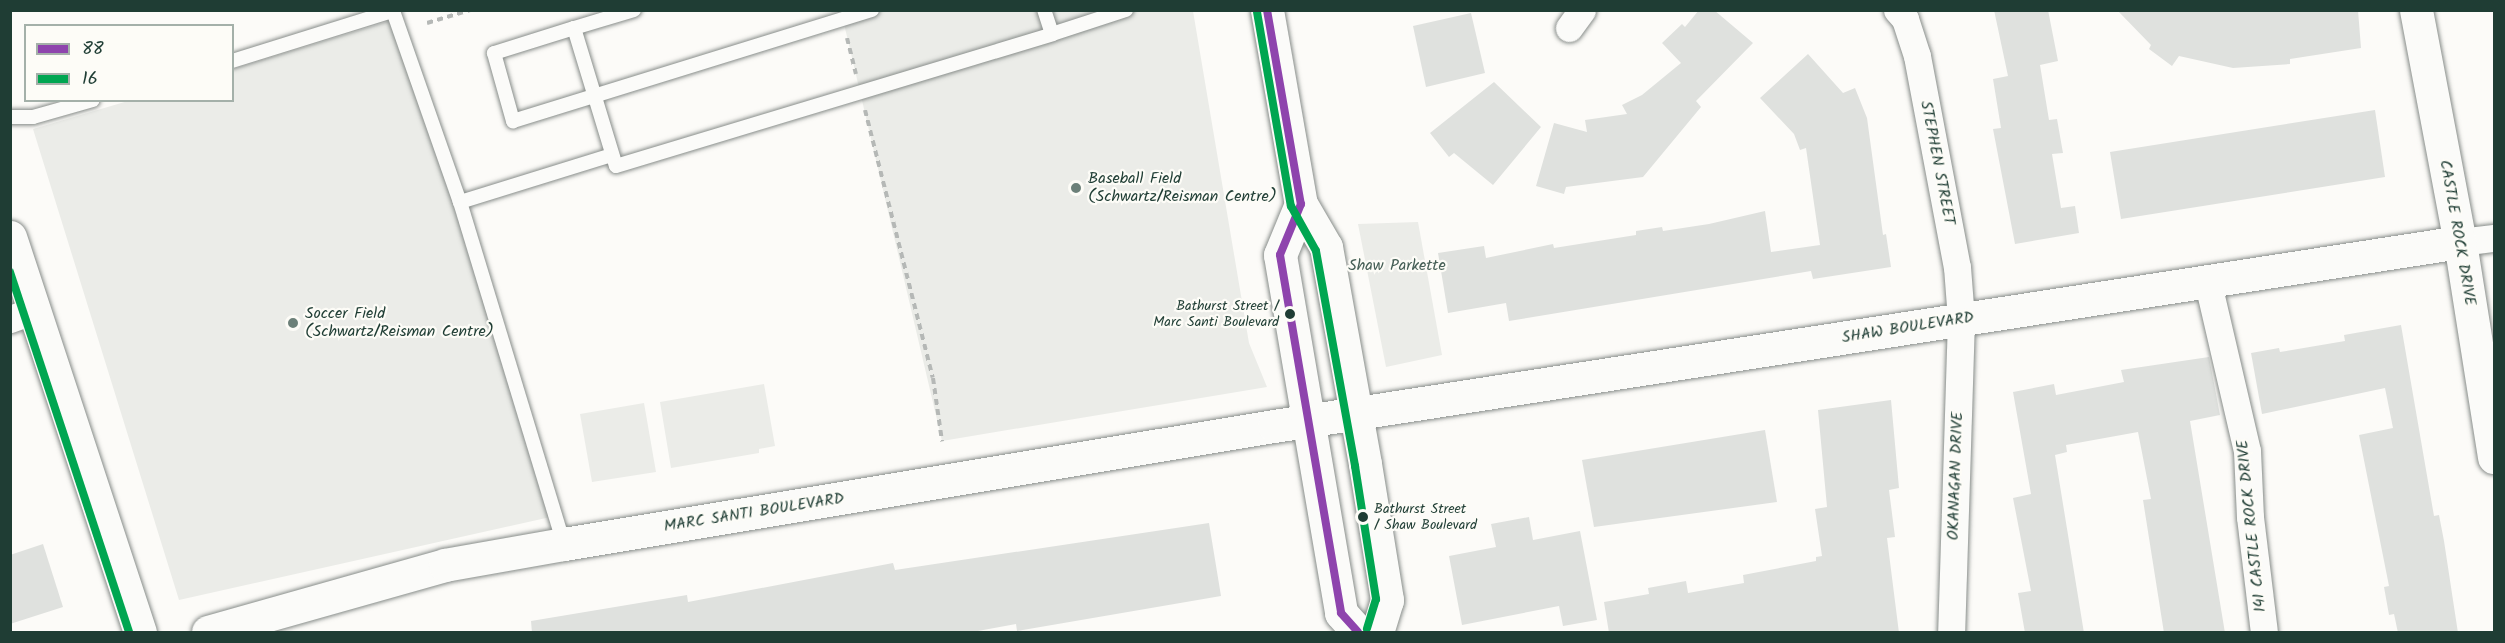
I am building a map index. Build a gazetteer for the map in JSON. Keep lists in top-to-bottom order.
{
  "streets": {
    "street": [
      "STEPHEN STREET",
      "CASTLE ROCK DRIVE",
      "SHAW BOULEVARD",
      "OKANAGAN DRIVE",
      "MARC SANTI BOULEVARD",
      "141 CASTLE ROCK DRIVE"
    ]
  },
  "crossings": [
    ["STEPHEN STREET", "SHAW BOULEVARD"],
    ["STEPHEN STREET", "OKANAGAN DRIVE"],
    ["CASTLE ROCK DRIVE", "SHAW BOULEVARD"],
    ["SHAW BOULEVARD", "OKANAGAN DRIVE"],
    ["SHAW BOULEVARD", "MARC SANTI BOULEVARD"],
    ["SHAW BOULEVARD", "141 CASTLE ROCK DRIVE"]
  ],
  "parks": ["Shaw Parkette"],
  "places": [
    "Baseball Field (Schwartz/Reisman Centre)",
    "Bathurst Street / Marc Santi Boulevard",
    "Soccer Field (Schwartz/Reisman Centre)",
    "Bathurst Street / Shaw Boulevard"
  ],
  "lines": ["transit line 88", "transit line 16"],
  "legend": ["88", "16"]
}
